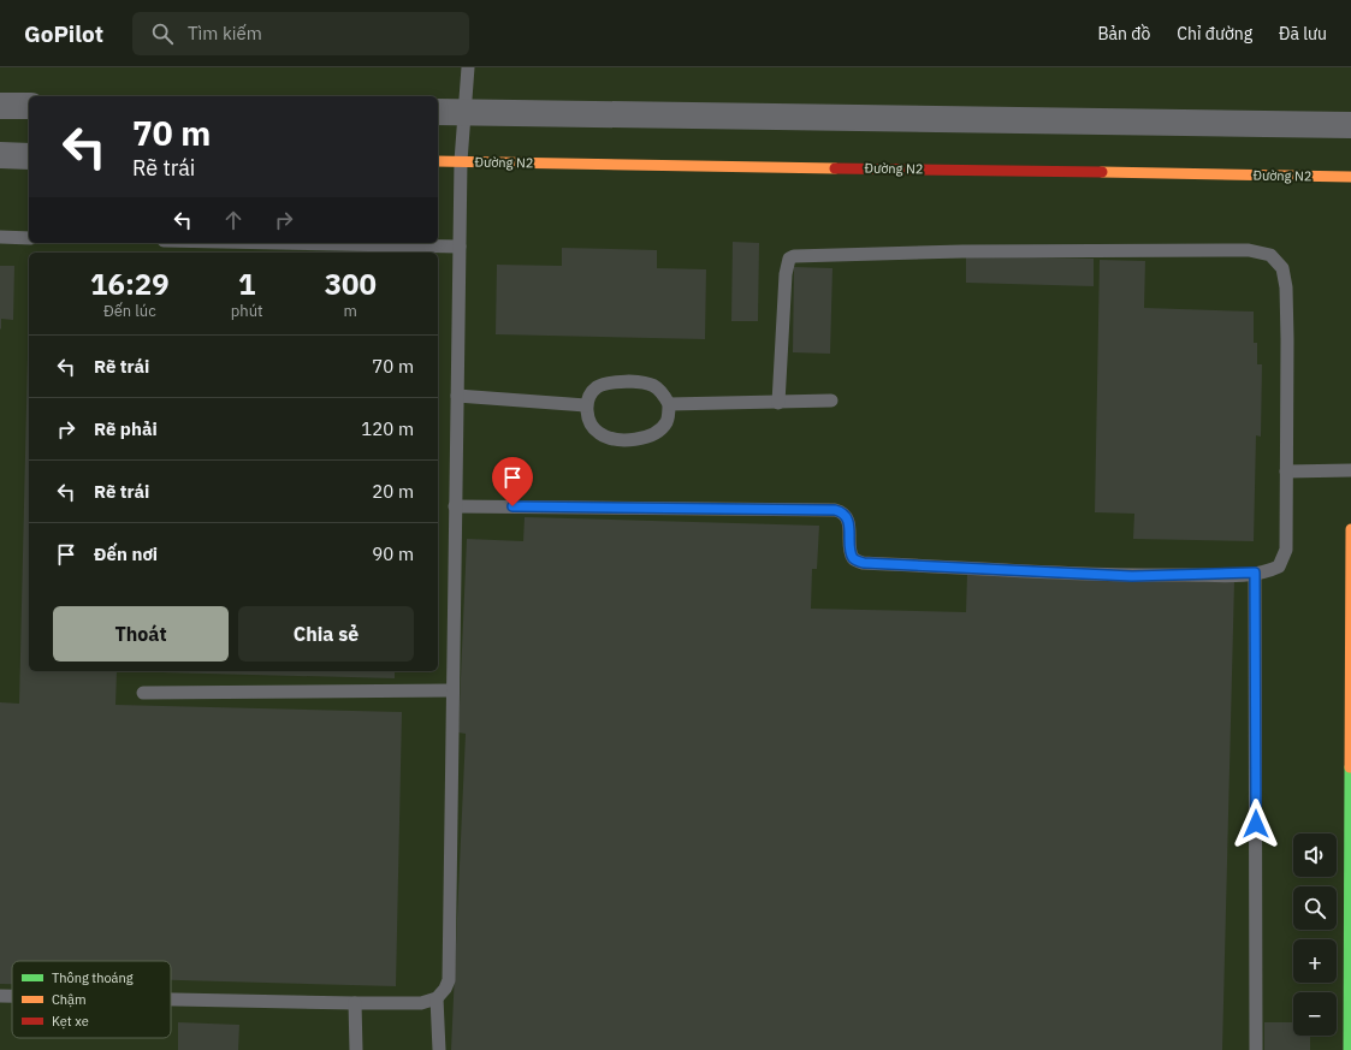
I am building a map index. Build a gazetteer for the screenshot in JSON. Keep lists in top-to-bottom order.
{
  "streets": {
    "street": ["Đường N2"]
  },
  "legend": ["Thông thoáng", "Chậm", "Kẹt xe"],
  "page": {
    "header": "GoPilot",
    "search": "Tìm kiếm",
    "nav": ["Bản đồ", "Chỉ đường", "Đã lưu"],
    "turn": ["70 m", "Rẽ trái"],
    "eta": [
      "16:29",
      "Đến lúc",
      "1",
      "phút",
      "300",
      "m"
    ],
    "list": [
      {
        "name": "Rẽ trái",
        "value": "70 m"
      },
      {
        "name": "Rẽ phải",
        "value": "120 m"
      },
      {
        "name": "Rẽ trái",
        "value": "20 m"
      },
      {
        "name": "Đến nơi",
        "value": "90 m"
      }
    ],
    "buttons": ["Thoát", "Chia sẻ"],
    "map_buttons": ["+", "−"]
  }
}
